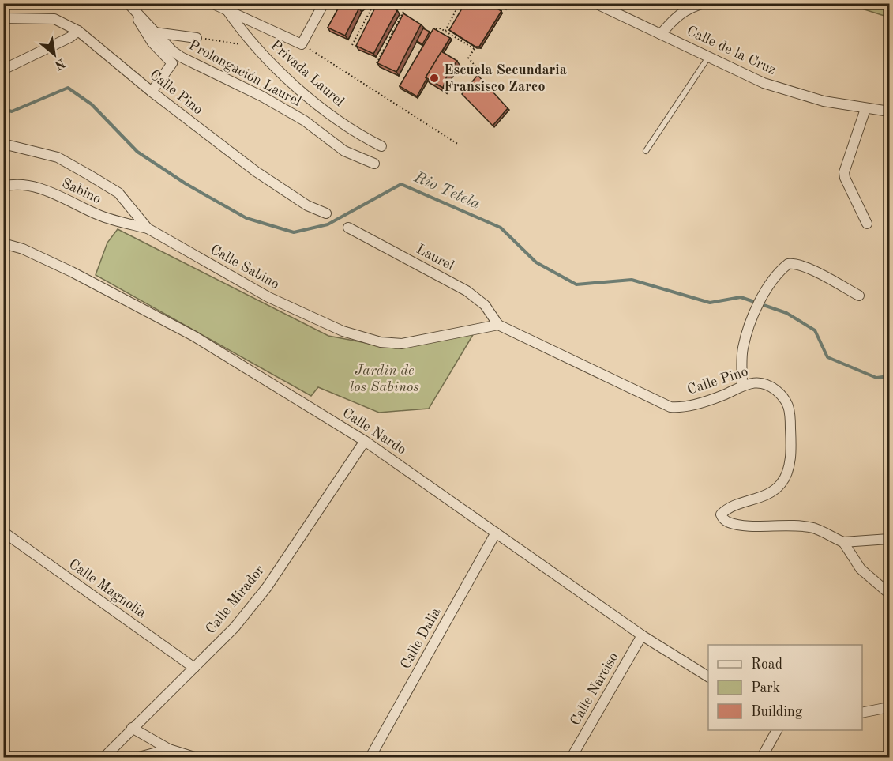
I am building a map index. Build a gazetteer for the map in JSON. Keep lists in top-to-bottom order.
{
  "streets": {
    "street": [
      "Calle de la Cruz",
      "Prolongación Laurel",
      "Privada Laurel",
      "Calle Pino",
      "Sabino",
      "Laurel",
      "Calle Sabino",
      "Calle Nardo",
      "Calle Magnolia",
      "Calle Mirador",
      "Calle Dalia",
      "Calle Narciso"
    ]
  },
  "crossings": [
    ["Calle Pino", "Laurel"],
    ["Calle Pino", "Calle Sabino"],
    ["Sabino", "Calle Sabino"],
    ["Laurel", "Calle Sabino"],
    ["Calle Nardo", "Calle Mirador"],
    ["Calle Nardo", "Calle Dalia"],
    ["Calle Nardo", "Calle Narciso"],
    ["Calle Magnolia", "Calle Mirador"]
  ],
  "water": ["Rio Tetela"],
  "parks": ["Jardin de los Sabinos"],
  "places": ["Escuela Secundaria Fransisco Zarco"],
  "legend": ["Road", "Park", "Building"],
  "north": "bottom right"
}
